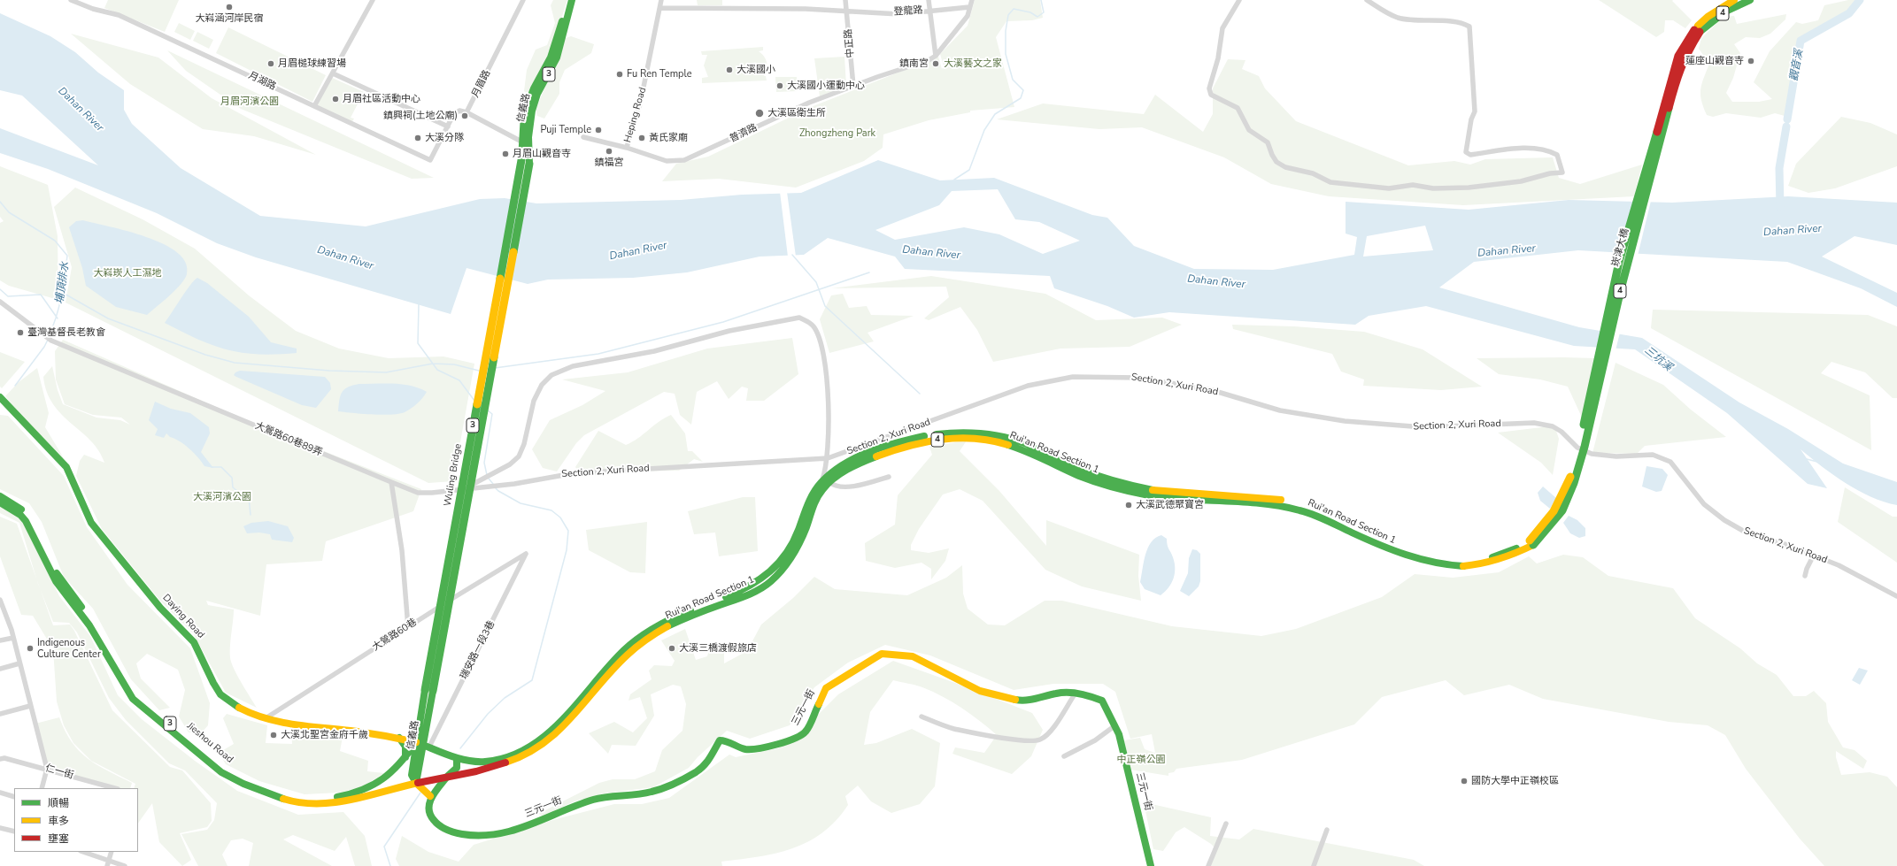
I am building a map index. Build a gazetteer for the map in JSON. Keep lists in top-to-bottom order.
{
  "streets": {
    "main road": [
      "4",
      "3",
      "信義路",
      "崁津大橋",
      "Rui'an Road Section 1",
      "Wuling Bridge",
      "Daying Road",
      "三元一街",
      "Jieshou Road"
    ],
    "street": [
      "登龍路",
      "中正路",
      "月湖路",
      "月眉路",
      "Heping Road",
      "普濟路",
      "Section 2, Xuri Road",
      "大鶯路60巷89弄",
      "大鶯路60巷",
      "瑞安路一段3巷",
      "仁一街"
    ]
  },
  "crossings": [
    ["登龍路", "中正路"],
    ["登龍路", "Heping Road"],
    ["4", "信義路"],
    ["4", "崁津大橋"],
    ["4", "Rui'an Road Section 1"],
    ["4", "Daying Road"],
    ["4", "瑞安路一段3巷"],
    ["4", "Jieshou Road"],
    ["中正路", "普濟路"],
    ["月湖路", "月眉路"],
    ["信義路", "Wuling Bridge"],
    ["信義路", "Daying Road"],
    ["信義路", "瑞安路一段3巷"],
    ["信義路", "Jieshou Road"],
    ["Heping Road", "普濟路"],
    ["崁津大橋", "Rui'an Road Section 1"],
    ["Section 2, Xuri Road", "大鶯路60巷89弄"],
    ["Daying Road", "大鶯路60巷"],
    ["Daying Road", "瑞安路一段3巷"],
    ["Daying Road", "Jieshou Road"],
    ["大鶯路60巷", "瑞安路一段3巷"],
    ["瑞安路一段3巷", "Jieshou Road"]
  ],
  "water": [
    "觀音溪",
    "Dahan River",
    "埔頂排水",
    "三坑溪"
  ],
  "parks": [
    "大溪藝文之家",
    "月眉河濱公園",
    "Zhongzheng Park",
    "大嵙崁人工濕地",
    "大溪河濱公園",
    "中正嶺公園"
  ],
  "places": [
    "大嵙涵河岸民宿",
    "蓮座山觀音寺",
    "月眉槌球練習場",
    "鎮南宮",
    "大溪國小",
    "Fu Ren Temple",
    "大溪國小運動中心",
    "月眉社區活動中心",
    "大溪區衛生所",
    "鎮興祠(土地公廟)",
    "Puji Temple",
    "大溪分隊",
    "黃氏家廟",
    "鎮福宮",
    "月眉山觀音寺",
    "臺灣基督長老教會",
    "大溪武德聚寶宮",
    "Indigenous Culture Center",
    "大溪三橋渡假旅店",
    "大溪北聖宮金府千歲",
    "國防大學中正嶺校區"
  ],
  "legend": ["順暢", "車多", "壅塞"]
}
